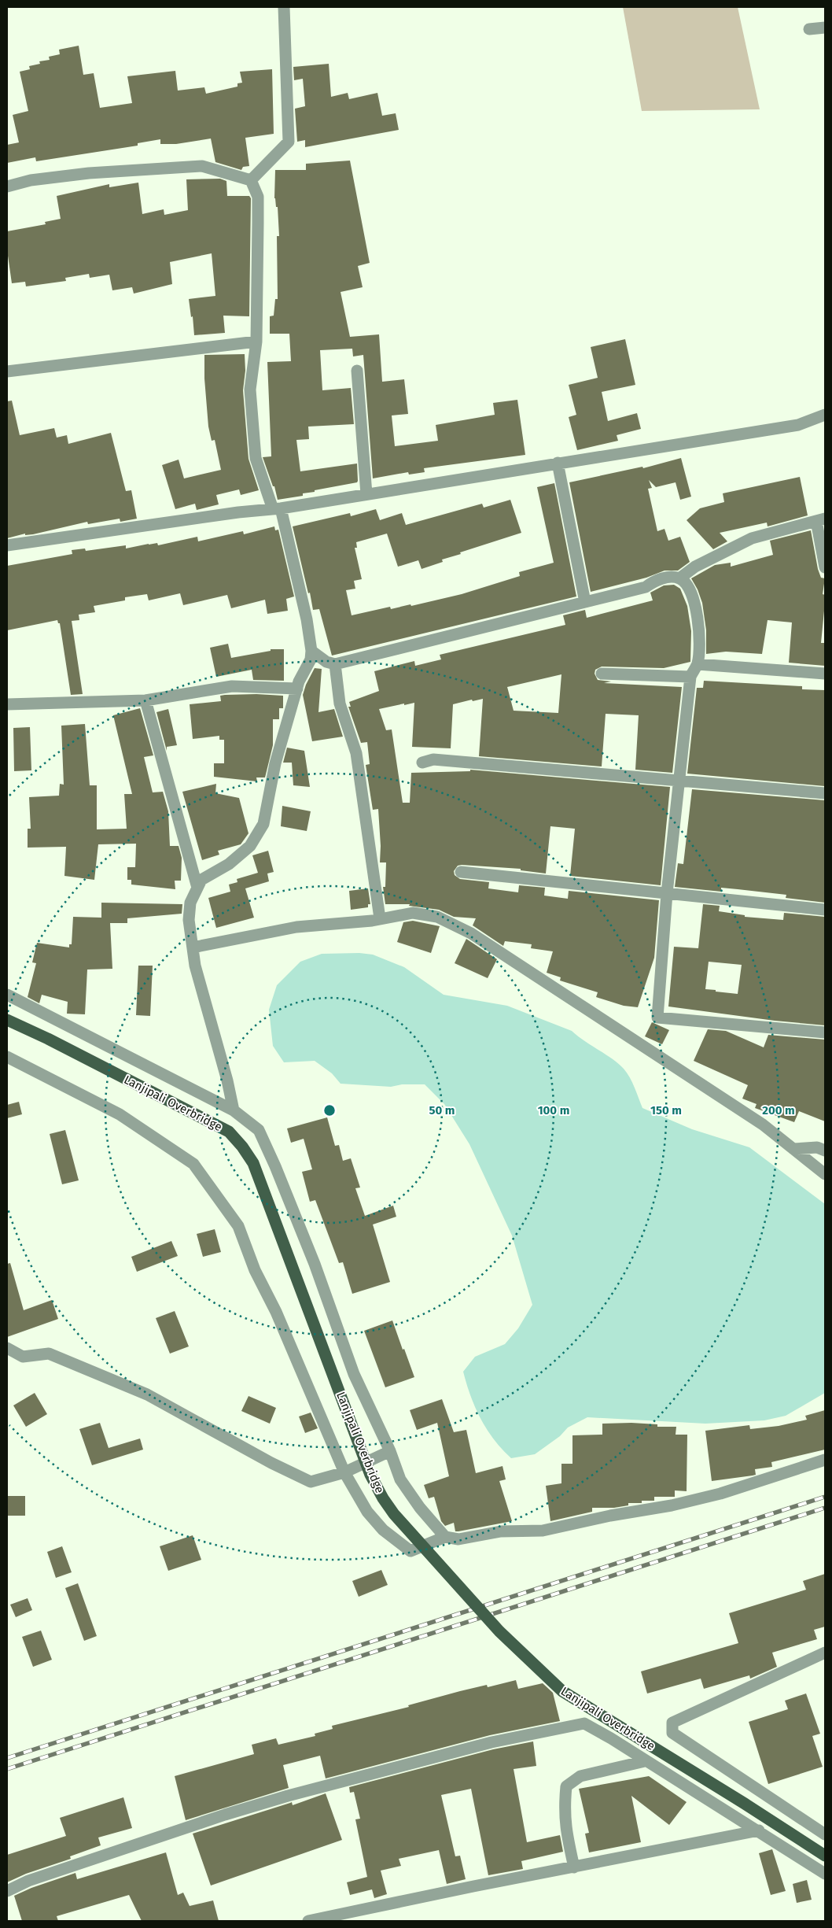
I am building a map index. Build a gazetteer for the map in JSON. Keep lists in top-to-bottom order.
{
  "streets": {
    "main road": ["Lanjipali Overbridge"]
  },
  "rings": [
    "50 m",
    "100 m",
    "150 m",
    "200 m"
  ]
}
